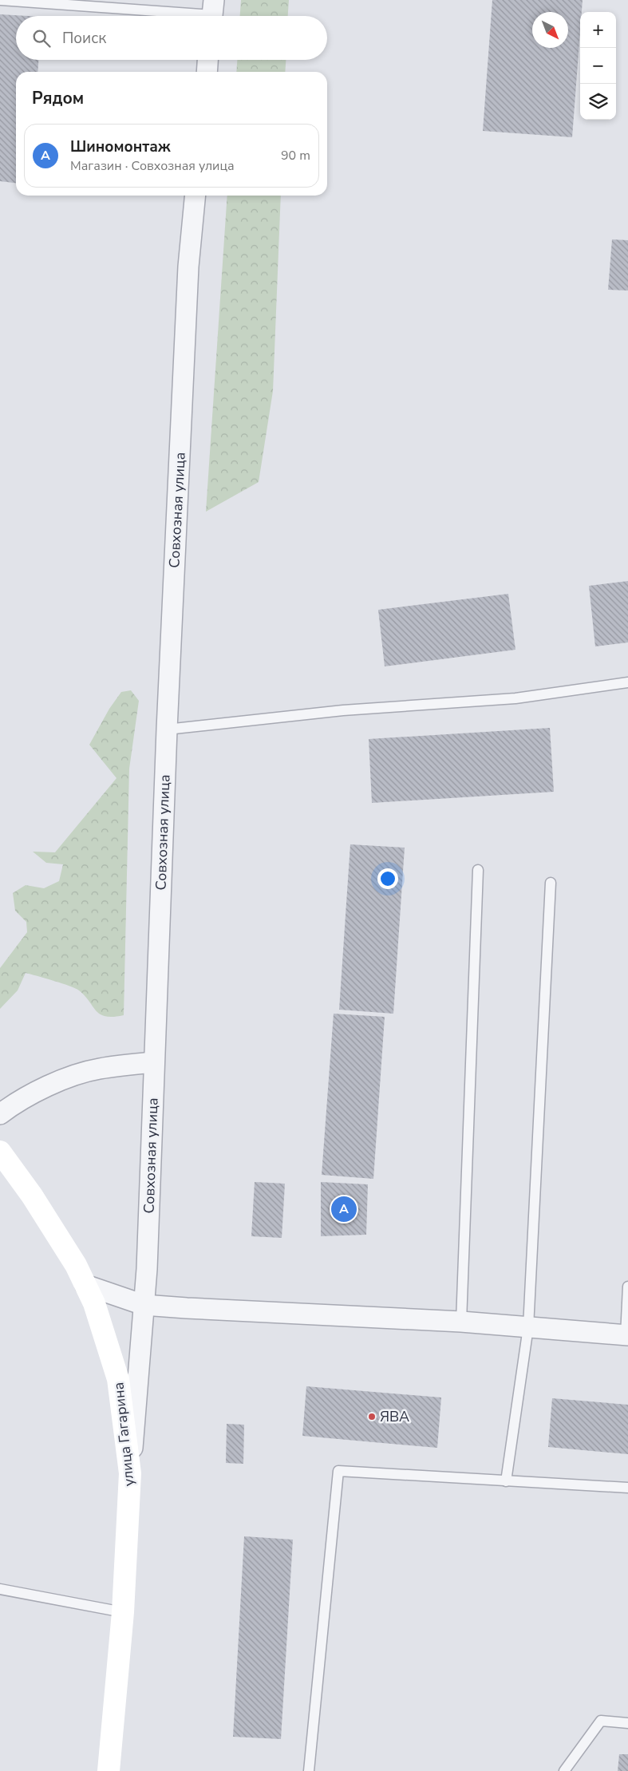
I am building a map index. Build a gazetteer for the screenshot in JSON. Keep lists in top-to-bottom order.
{
  "streets": {
    "street": ["Совхозная улица", "улица Гагарина"]
  },
  "crossings": [
    ["Совхозная улица", "улица Гагарина"]
  ],
  "places": ["ЯВА"],
  "north": "bottom right",
  "page": {
    "map_buttons": ["+", "−"],
    "search": "Поиск",
    "heading": "Рядом",
    "list": [
      {
        "mark": "A",
        "name": "Шиномонтаж",
        "note": "Магазин · Совхозная улица",
        "value": "90 m"
      }
    ],
    "pins": "A"
  }
}
